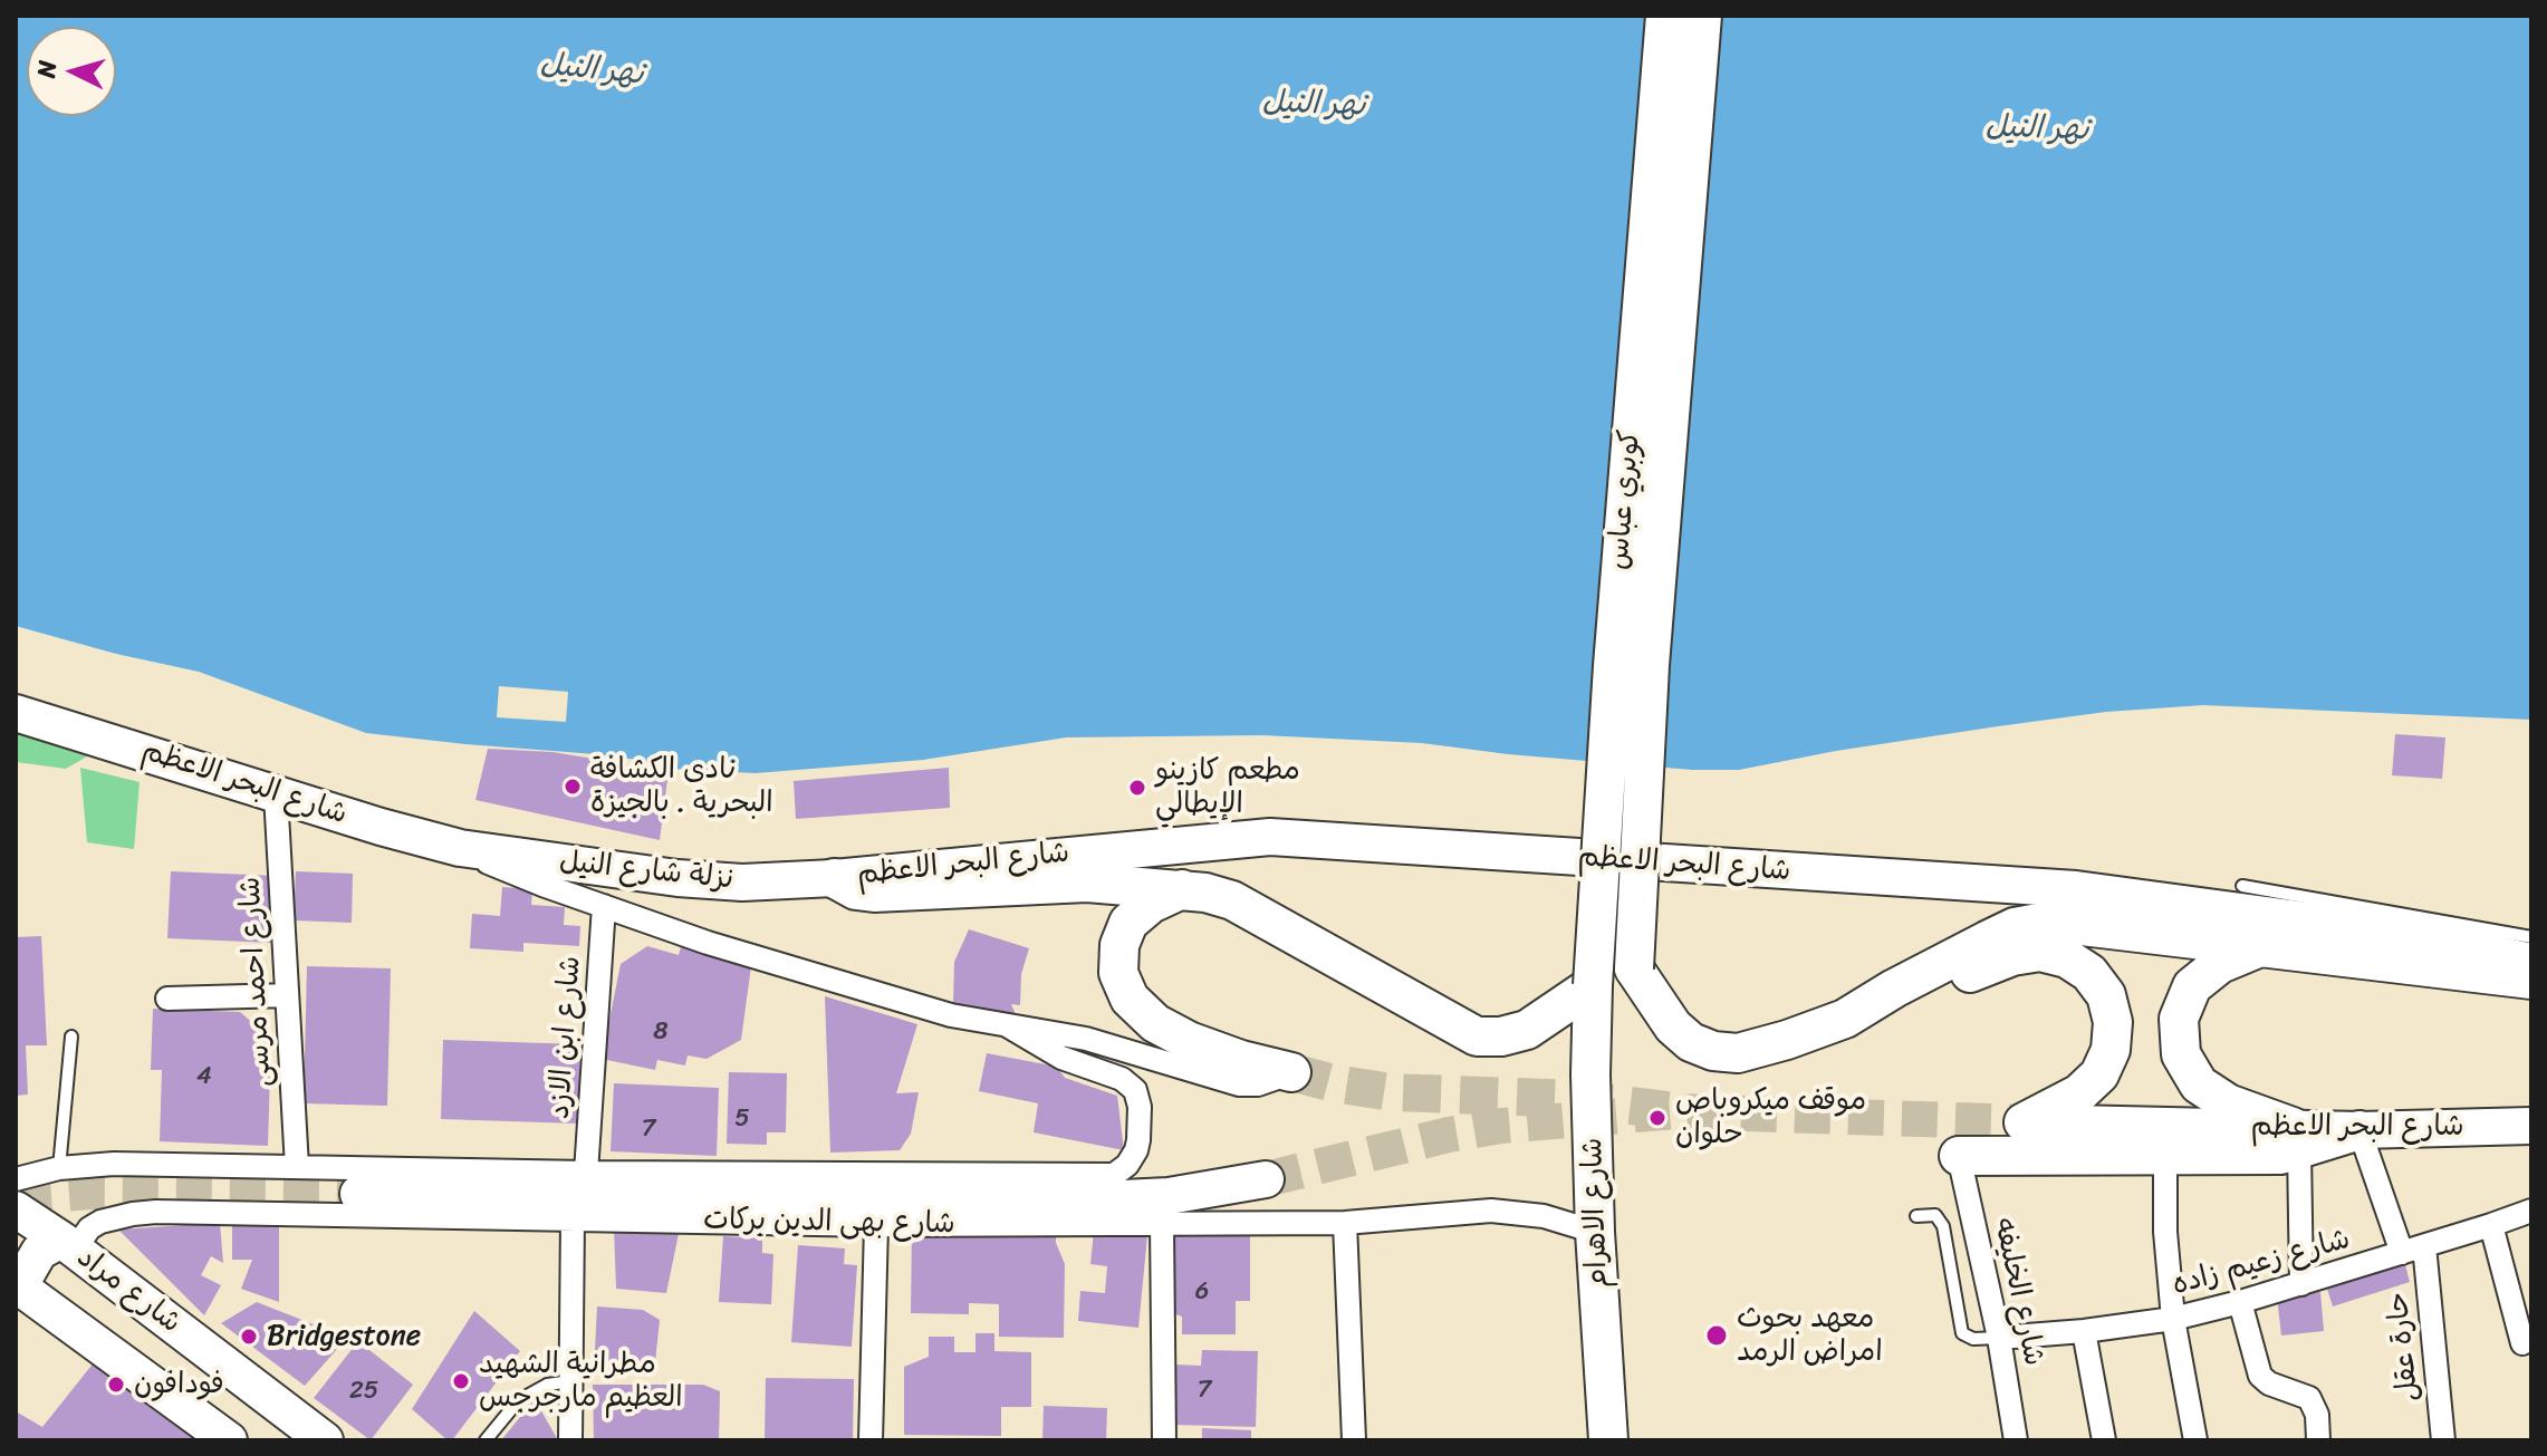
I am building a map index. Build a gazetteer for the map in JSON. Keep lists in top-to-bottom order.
{
  "streets": {
    "highway": ["كوبري عباس", "شارع الاهرام"],
    "main road": [
      "شارع البحر الاعظم",
      "نزلة شارع النيل",
      "شارع بهى الدين بركات",
      "شارع مراد"
    ],
    "street": [
      "شارع احمد مرسى",
      "شارع ابن الازد",
      "شارع زعيم زاده",
      "شارع الخليفه",
      "حارة عقل"
    ]
  },
  "crossings": [
    ["كوبري عباس", "شارع الاهرام"],
    ["شارع البحر الاعظم", "نزلة شارع النيل"],
    ["شارع البحر الاعظم", "شارع احمد مرسى"],
    ["شارع البحر الاعظم", "شارع ابن الازد"],
    ["شارع البحر الاعظم", "حارة عقل"],
    ["شارع الاهرام", "شارع بهى الدين بركات"],
    ["شارع بهى الدين بركات", "شارع مراد"],
    ["شارع زعيم زاده", "شارع الخليفه"],
    ["شارع زعيم زاده", "حارة عقل"]
  ],
  "water": ["نهر النيل"],
  "places": [
    "نادى الكشافة البحرية . بالجيزة",
    "مطعم كازينو الإيطالي",
    "موقف ميكروباص حلوان",
    "معهد بحوث امراض الرمد",
    "Bridgestone",
    "مطرانية الشهيد العظيم مارجرجس",
    "فودافون"
  ],
  "house_numbers": [
    "8",
    "4",
    "5",
    "7",
    "6",
    "7",
    "25"
  ],
  "north": "left"
}
